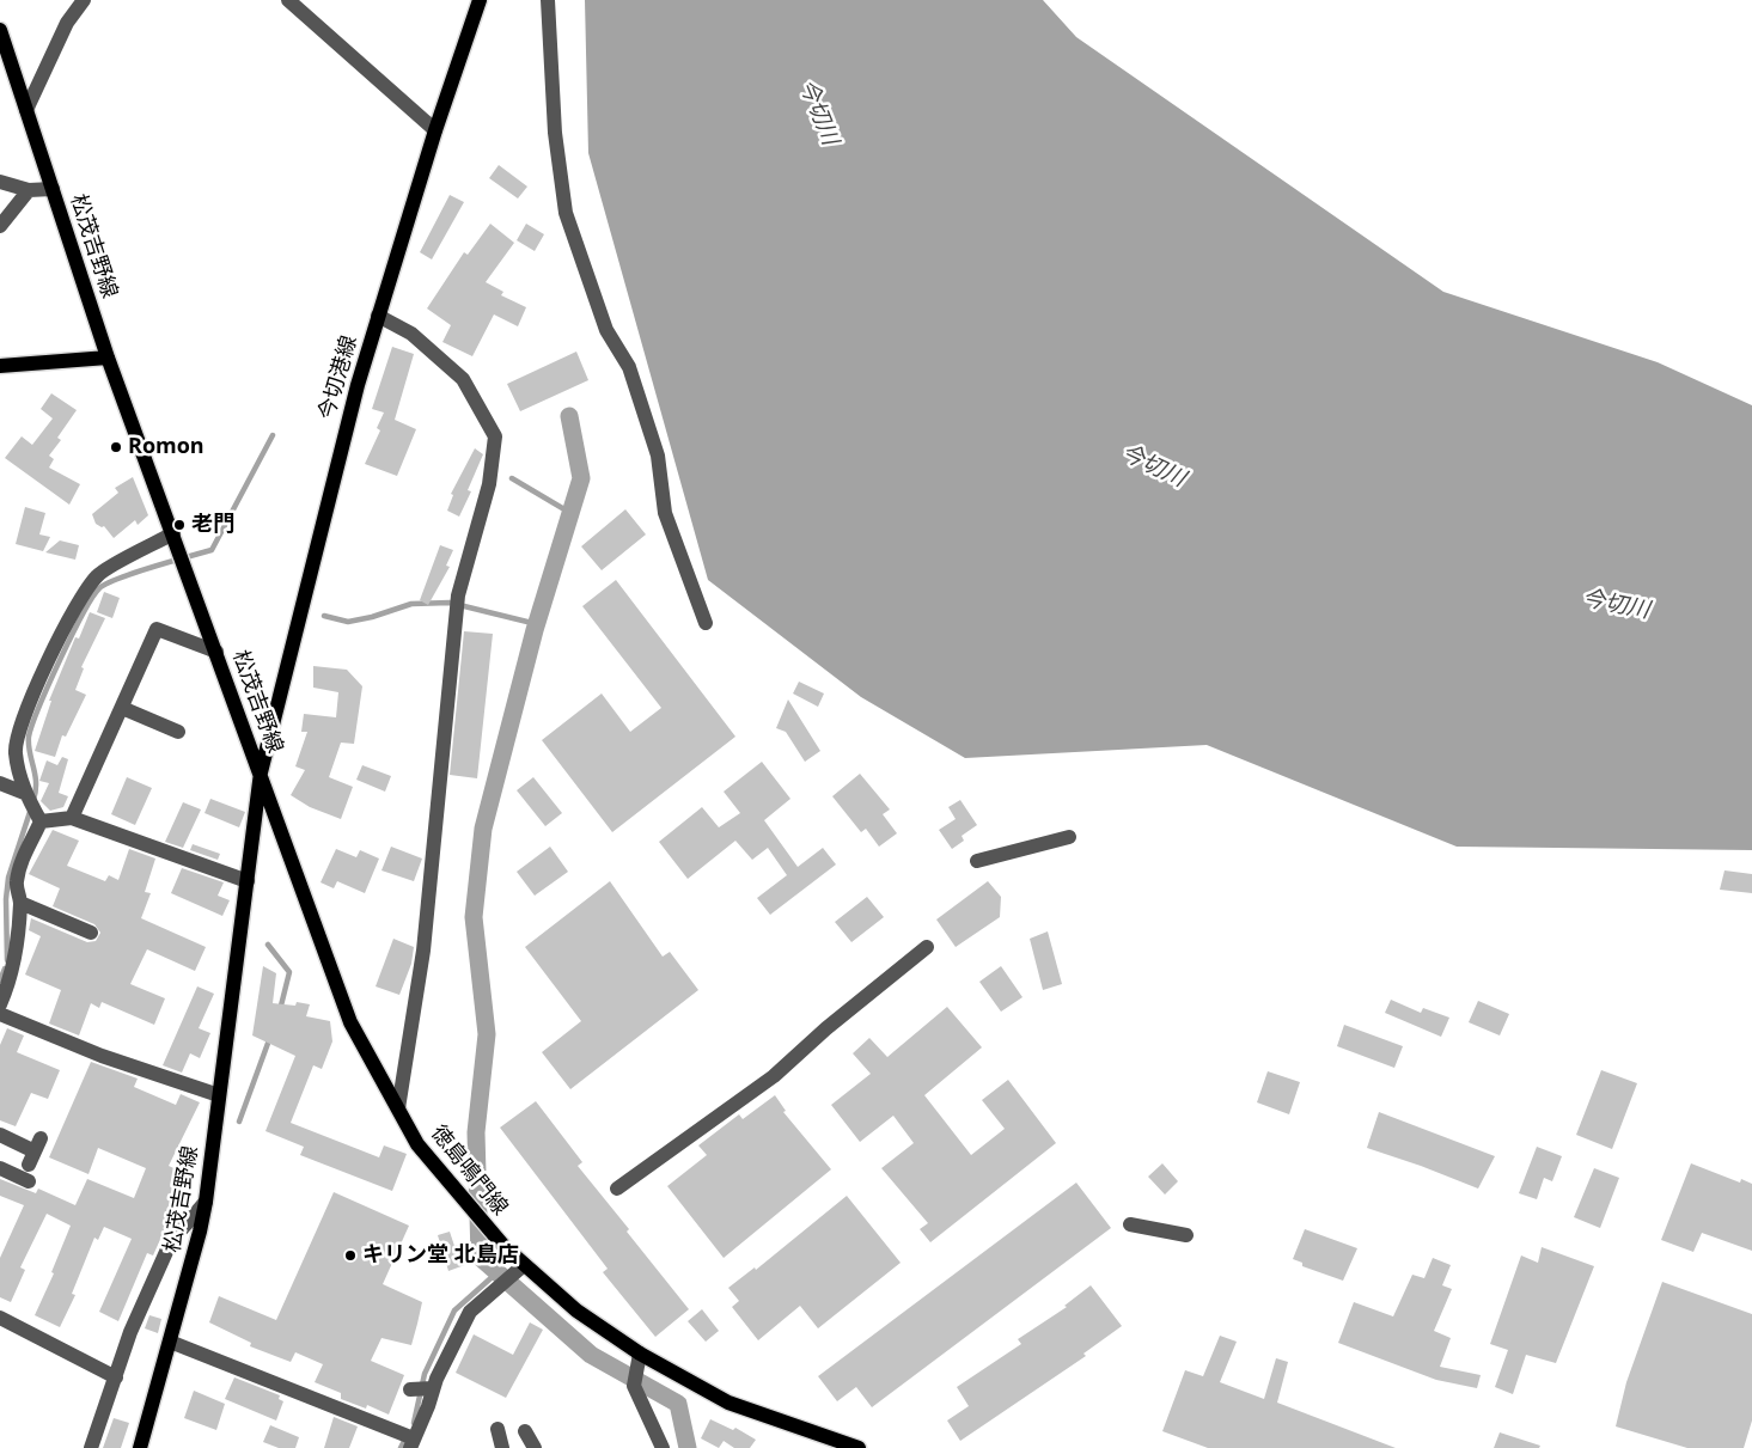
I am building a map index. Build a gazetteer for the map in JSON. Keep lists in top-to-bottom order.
{
  "streets": {
    "main road": ["松茂吉野線", "今切港線", "徳島鳴門線"]
  },
  "crossings": [
    ["松茂吉野線", "今切港線"],
    ["松茂吉野線", "徳島鳴門線"],
    ["今切港線", "徳島鳴門線"]
  ],
  "water": ["今切川"],
  "places": ["Romon", "老門", "キリン堂 北島店"]
}
